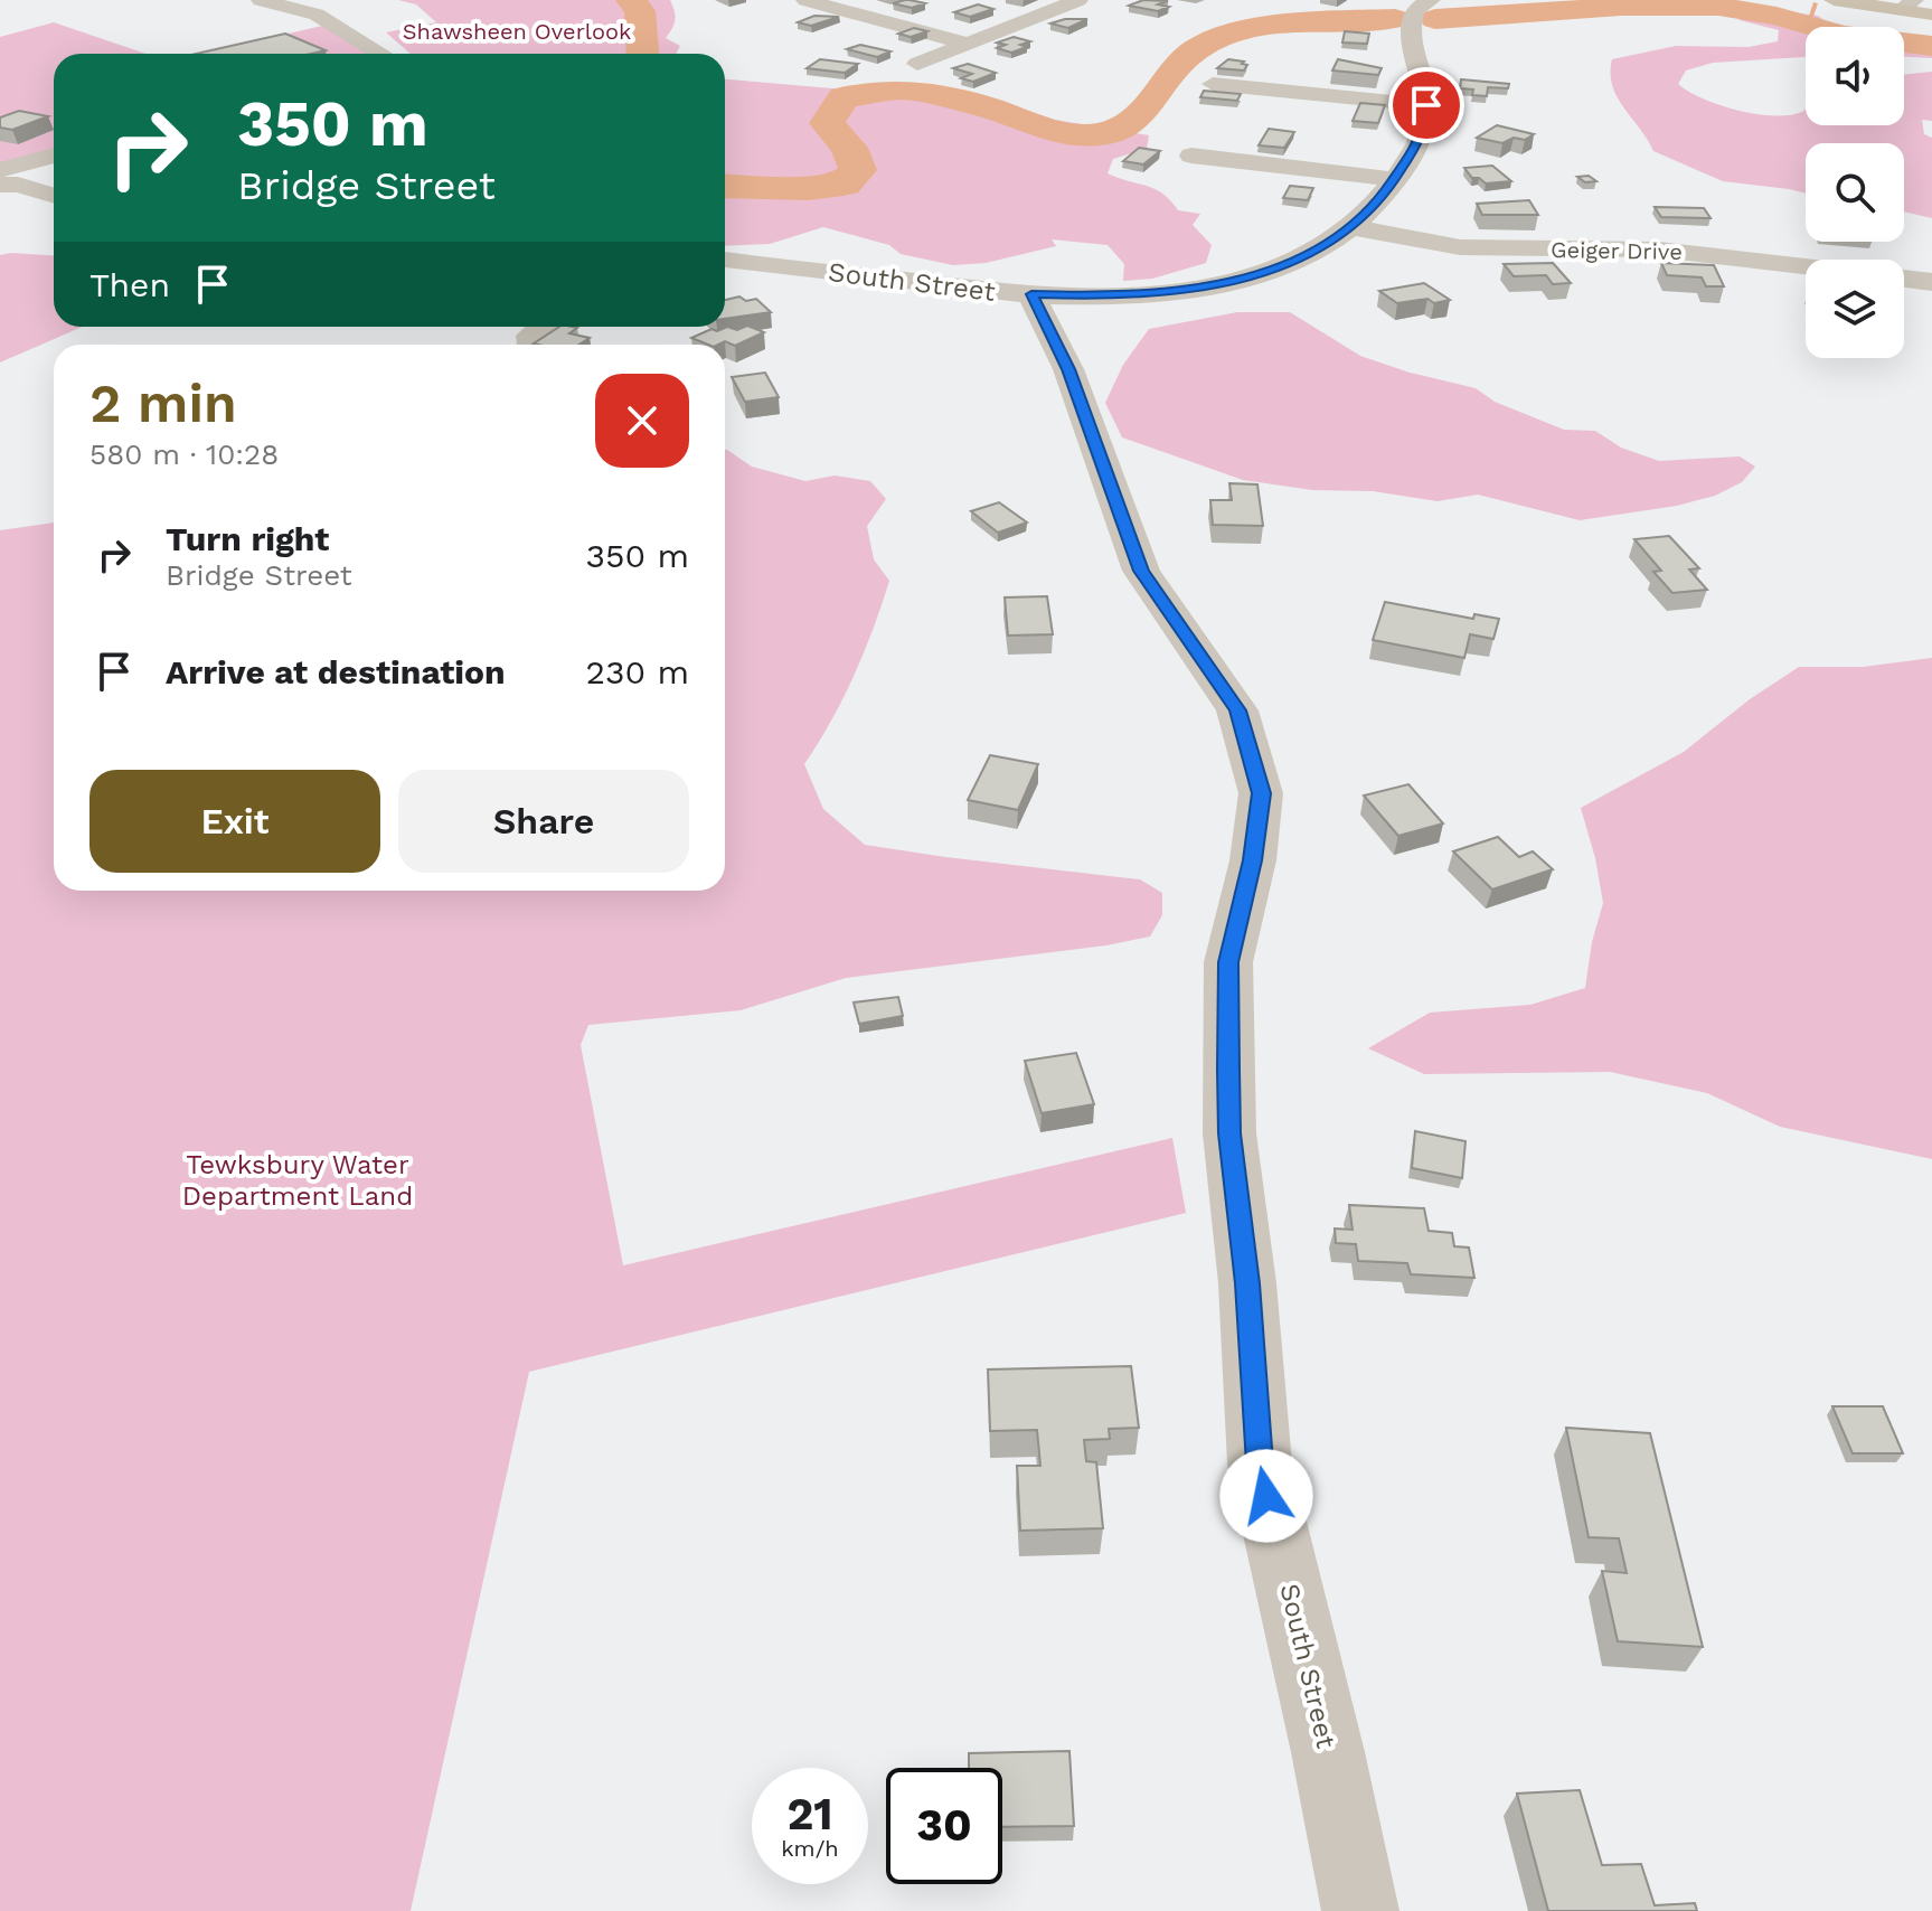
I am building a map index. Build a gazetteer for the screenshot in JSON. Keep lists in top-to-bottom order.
{
  "streets": {
    "street": ["Geiger Drive", "South Street"]
  },
  "parks": ["Shawsheen Overlook", "Tewksbury Water Department Land"],
  "page": {
    "turn": ["350 m", "Bridge Street"],
    "then": "Then",
    "heading": ["2 min", "580 m · 10:28"],
    "list": [
      {
        "name": "Turn right",
        "note": "Bridge Street",
        "value": "350 m"
      },
      {
        "name": "Arrive at destination",
        "value": "230 m"
      }
    ],
    "buttons": ["Exit", "Share"],
    "speed": "21 km/h",
    "limit": "30"
  }
}
